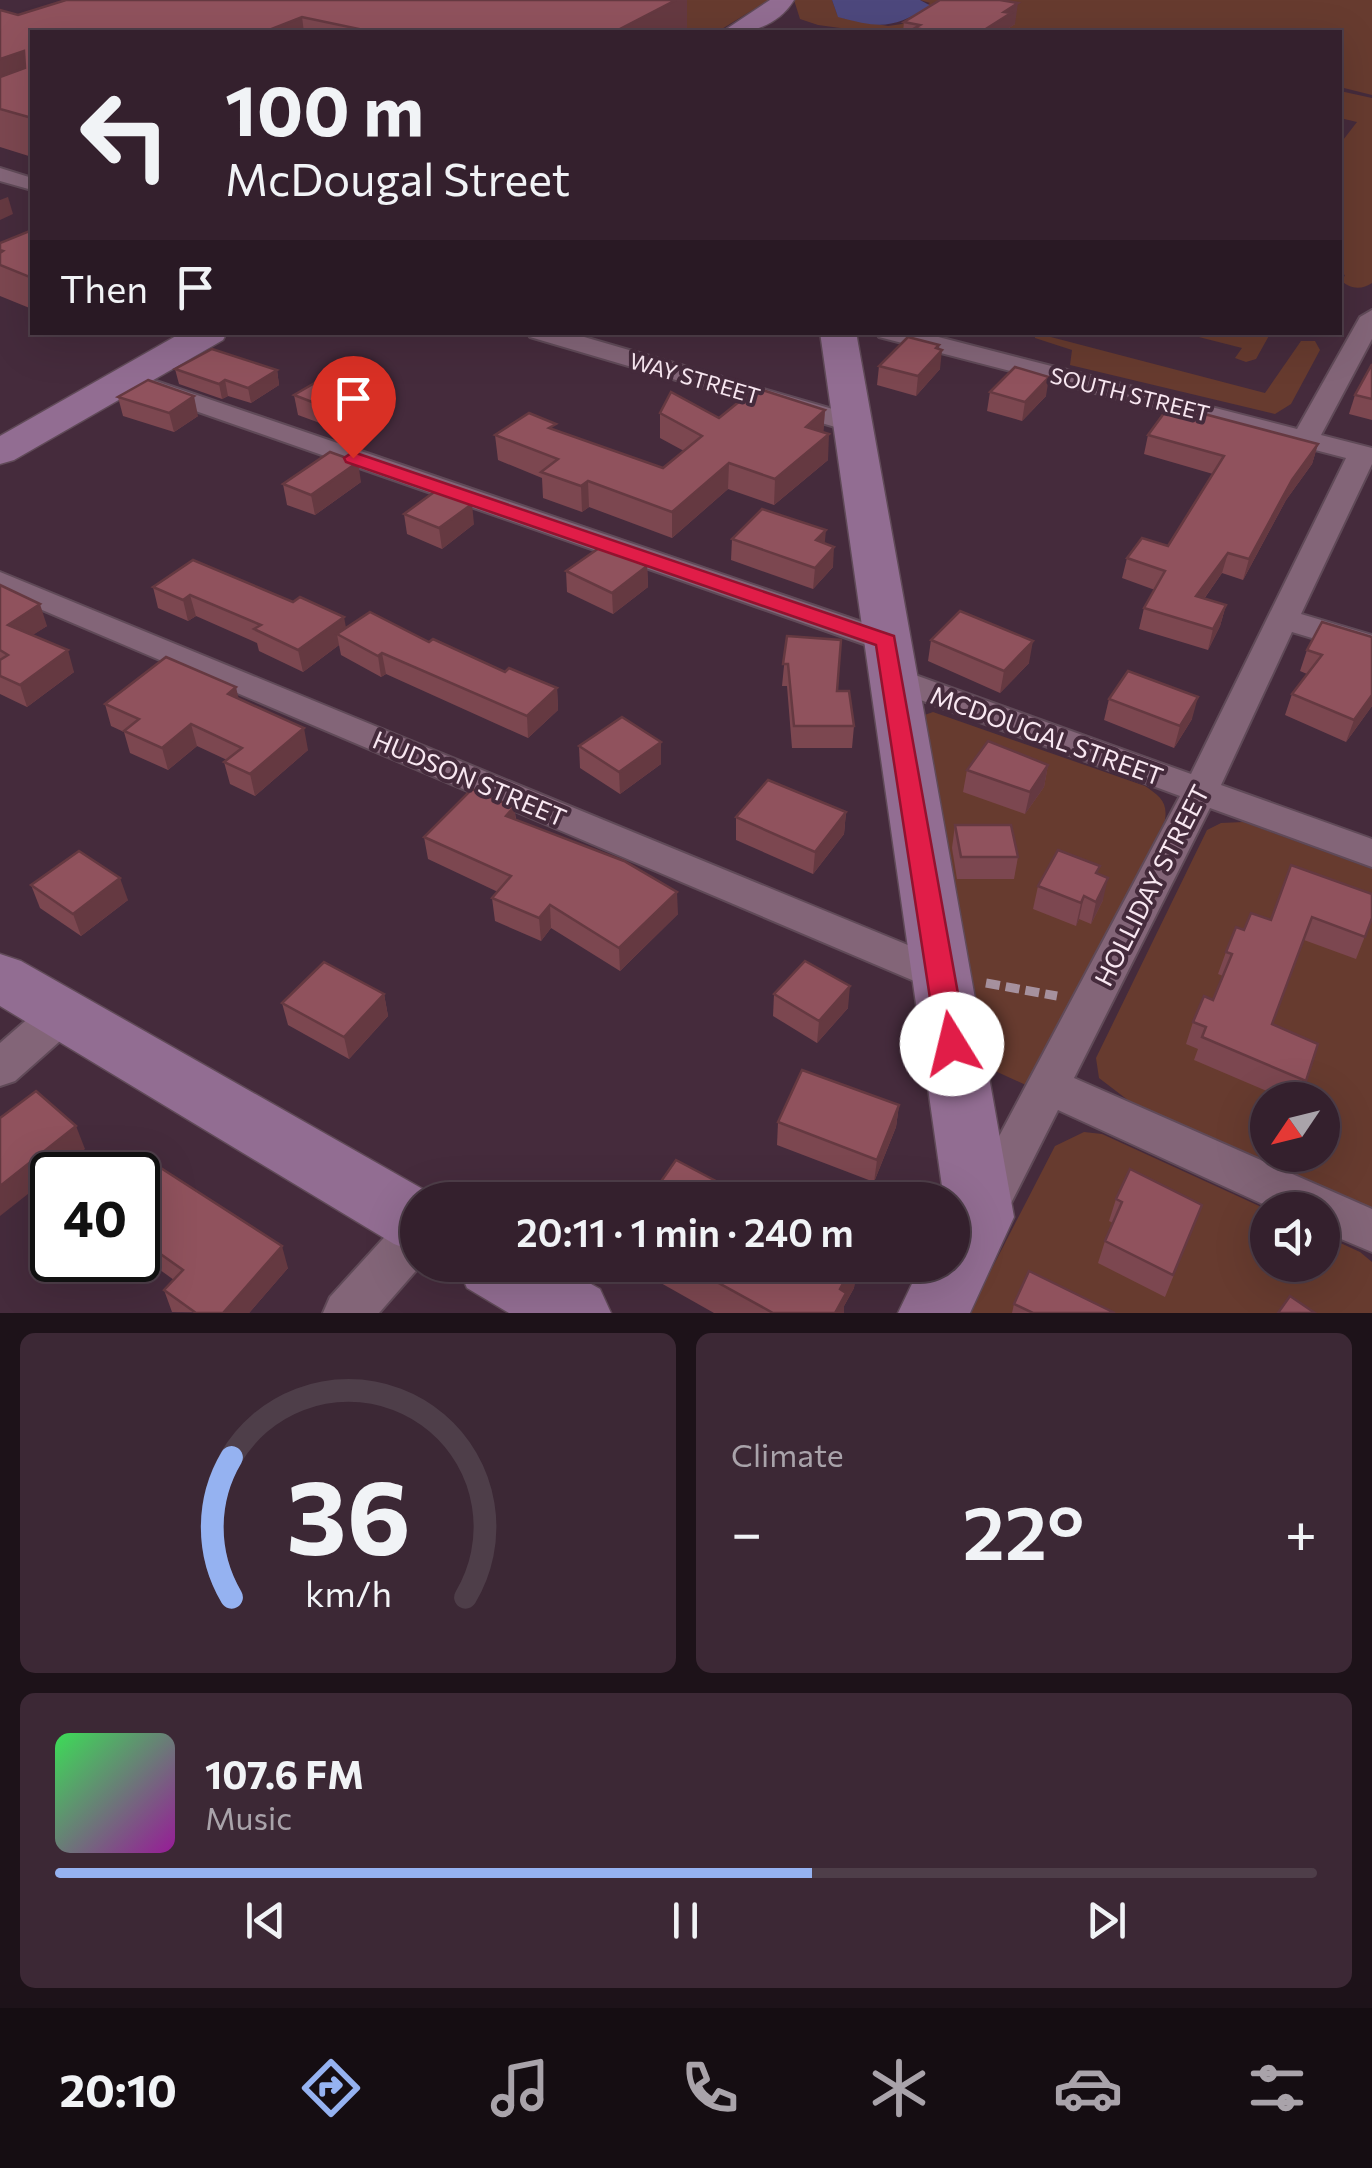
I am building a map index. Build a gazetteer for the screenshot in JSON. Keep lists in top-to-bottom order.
{
  "streets": {
    "street": [
      "WAY STREET",
      "SOUTH STREET",
      "MCDOUGAL STREET",
      "HUDSON STREET",
      "HOLLIDAY STREET"
    ]
  },
  "crossings": [
    ["SOUTH STREET", "HOLLIDAY STREET"],
    ["MCDOUGAL STREET", "HOLLIDAY STREET"]
  ],
  "north": "bottom left",
  "page": {
    "turn": ["100 m", "McDougal Street"],
    "then": "Then",
    "limit": "40",
    "trip": "20:11 · 1 min · 240 m",
    "tile": "Climate",
    "heat": ["−", "22°", "+"],
    "song": ["107.6 FM", "Music"],
    "tabs": "20:10",
    "gauge": ["36", "km/h"]
  }
}
